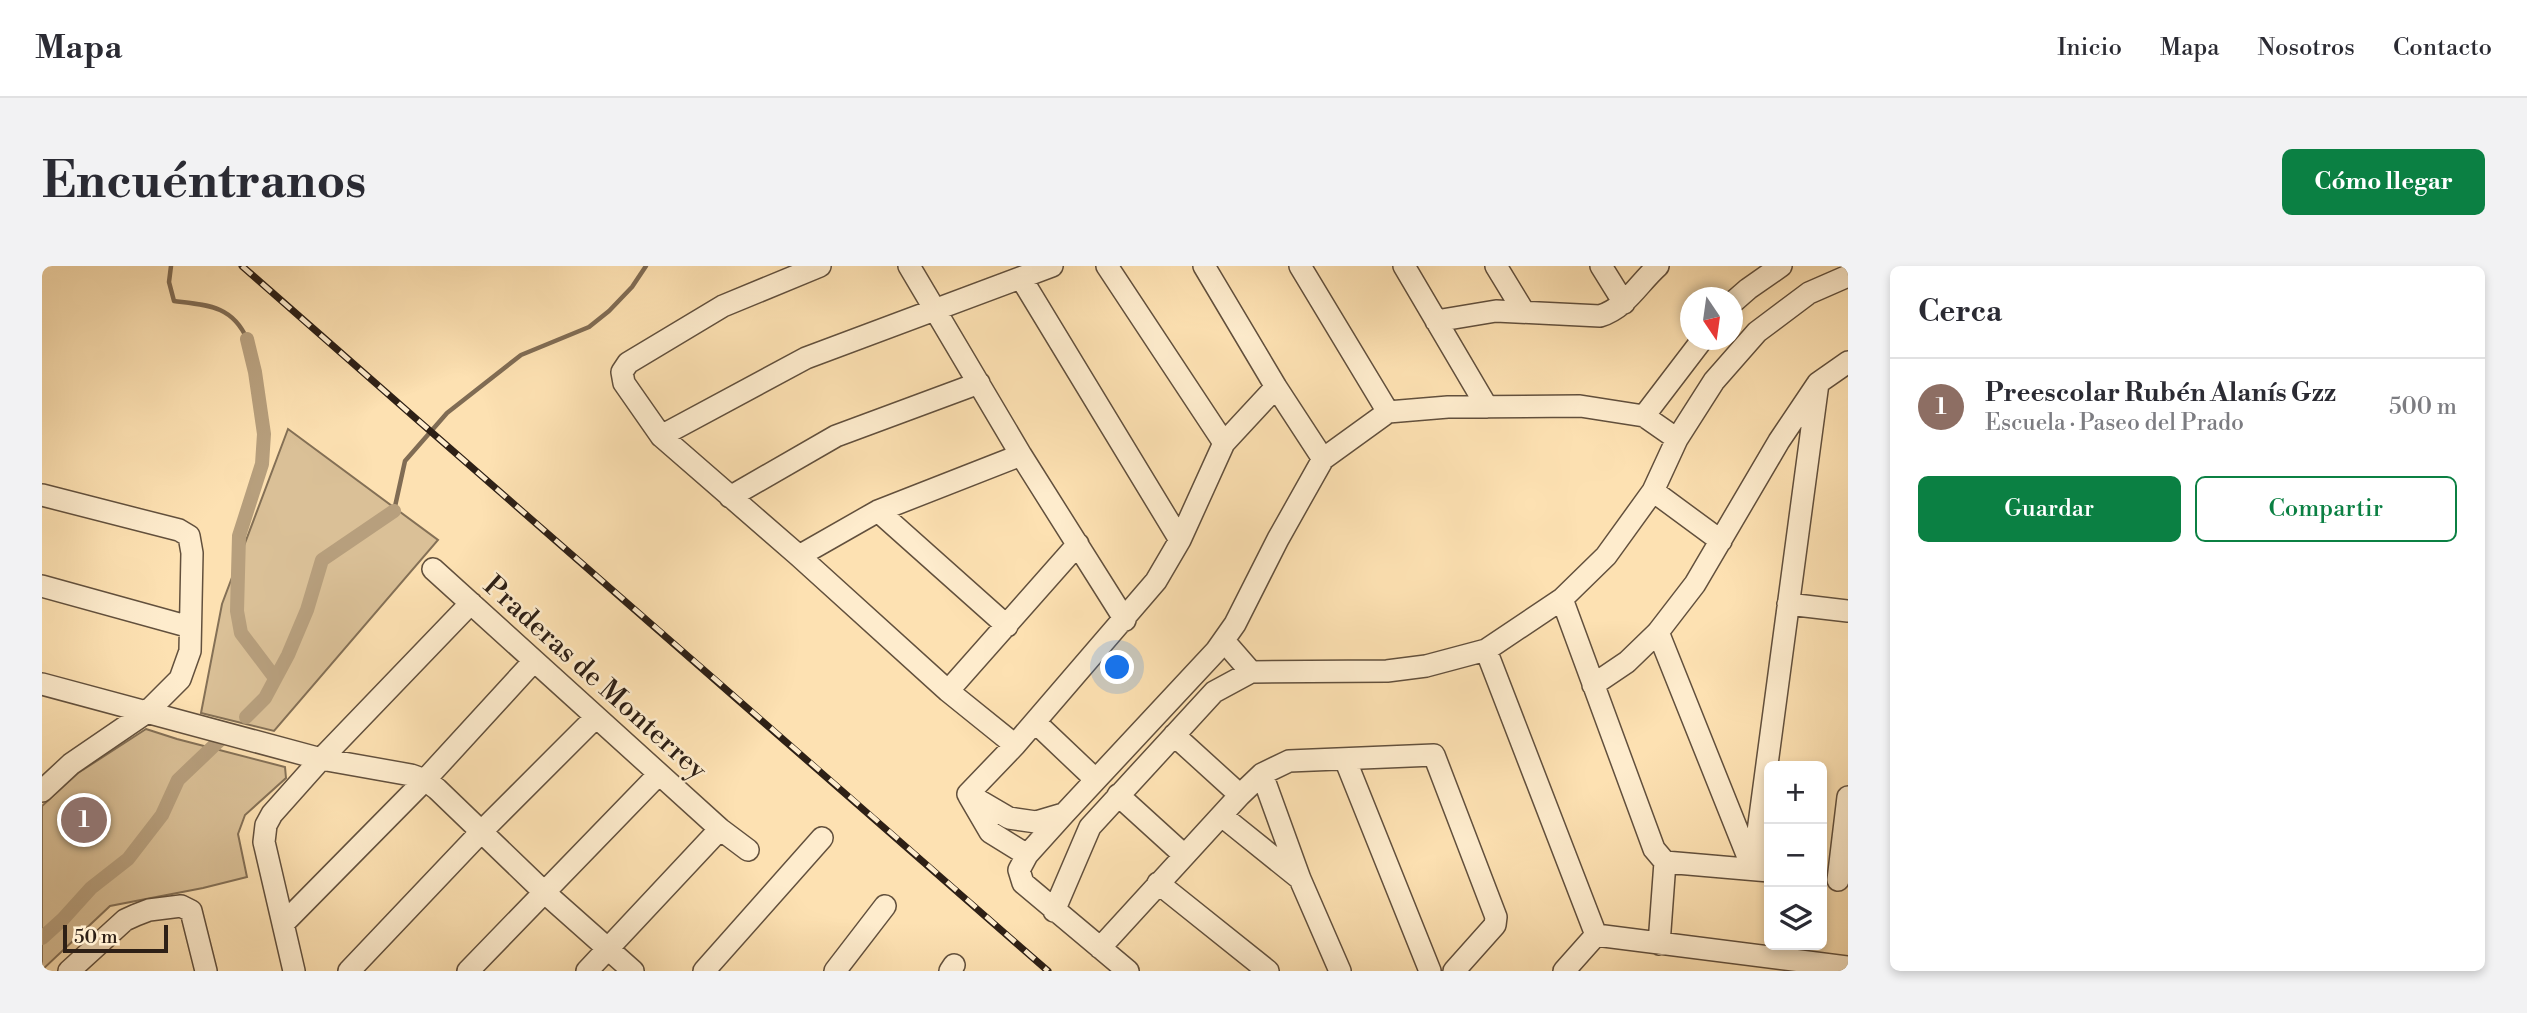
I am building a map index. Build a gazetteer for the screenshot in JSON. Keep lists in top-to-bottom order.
{
  "streets": {
    "street": ["Praderas de Monterrey"]
  },
  "scale_bar": "50 m",
  "north": "bottom",
  "page": {
    "header": "Mapa",
    "nav": [
      "Inicio",
      "Mapa",
      "Nosotros",
      "Contacto"
    ],
    "buttons": [
      "Cómo llegar",
      ["Guardar", "Compartir"]
    ],
    "title": "Encuéntranos",
    "heading": "Cerca",
    "list": [
      {
        "mark": "1",
        "name": "Preescolar Rubén Alanís Gzz",
        "note": "Escuela · Paseo del Prado",
        "value": "500 m"
      }
    ],
    "map_buttons": ["+", "−"],
    "pins": "1",
    "scale": "50 m"
  }
}
